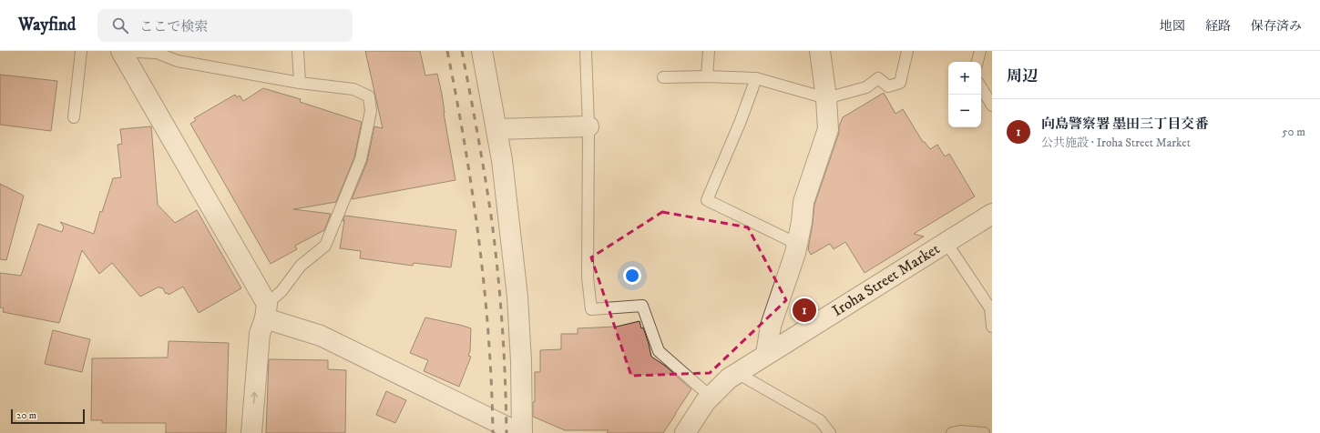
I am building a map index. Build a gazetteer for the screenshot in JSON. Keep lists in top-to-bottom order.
{
  "streets": {
    "street": ["Iroha Street Market"]
  },
  "scale_bar": "20 m",
  "page": {
    "header": "Wayfind",
    "search": "ここで検索",
    "nav": ["地図", "経路", "保存済み"],
    "heading": "周辺",
    "map_buttons": ["+", "−"],
    "list": [
      {
        "mark": "1",
        "name": "向島警察署 墨田三丁目交番",
        "note": "公共施設 · Iroha Street Market",
        "value": "50 m"
      }
    ],
    "pins": "1",
    "scale": "20 m"
  }
}
